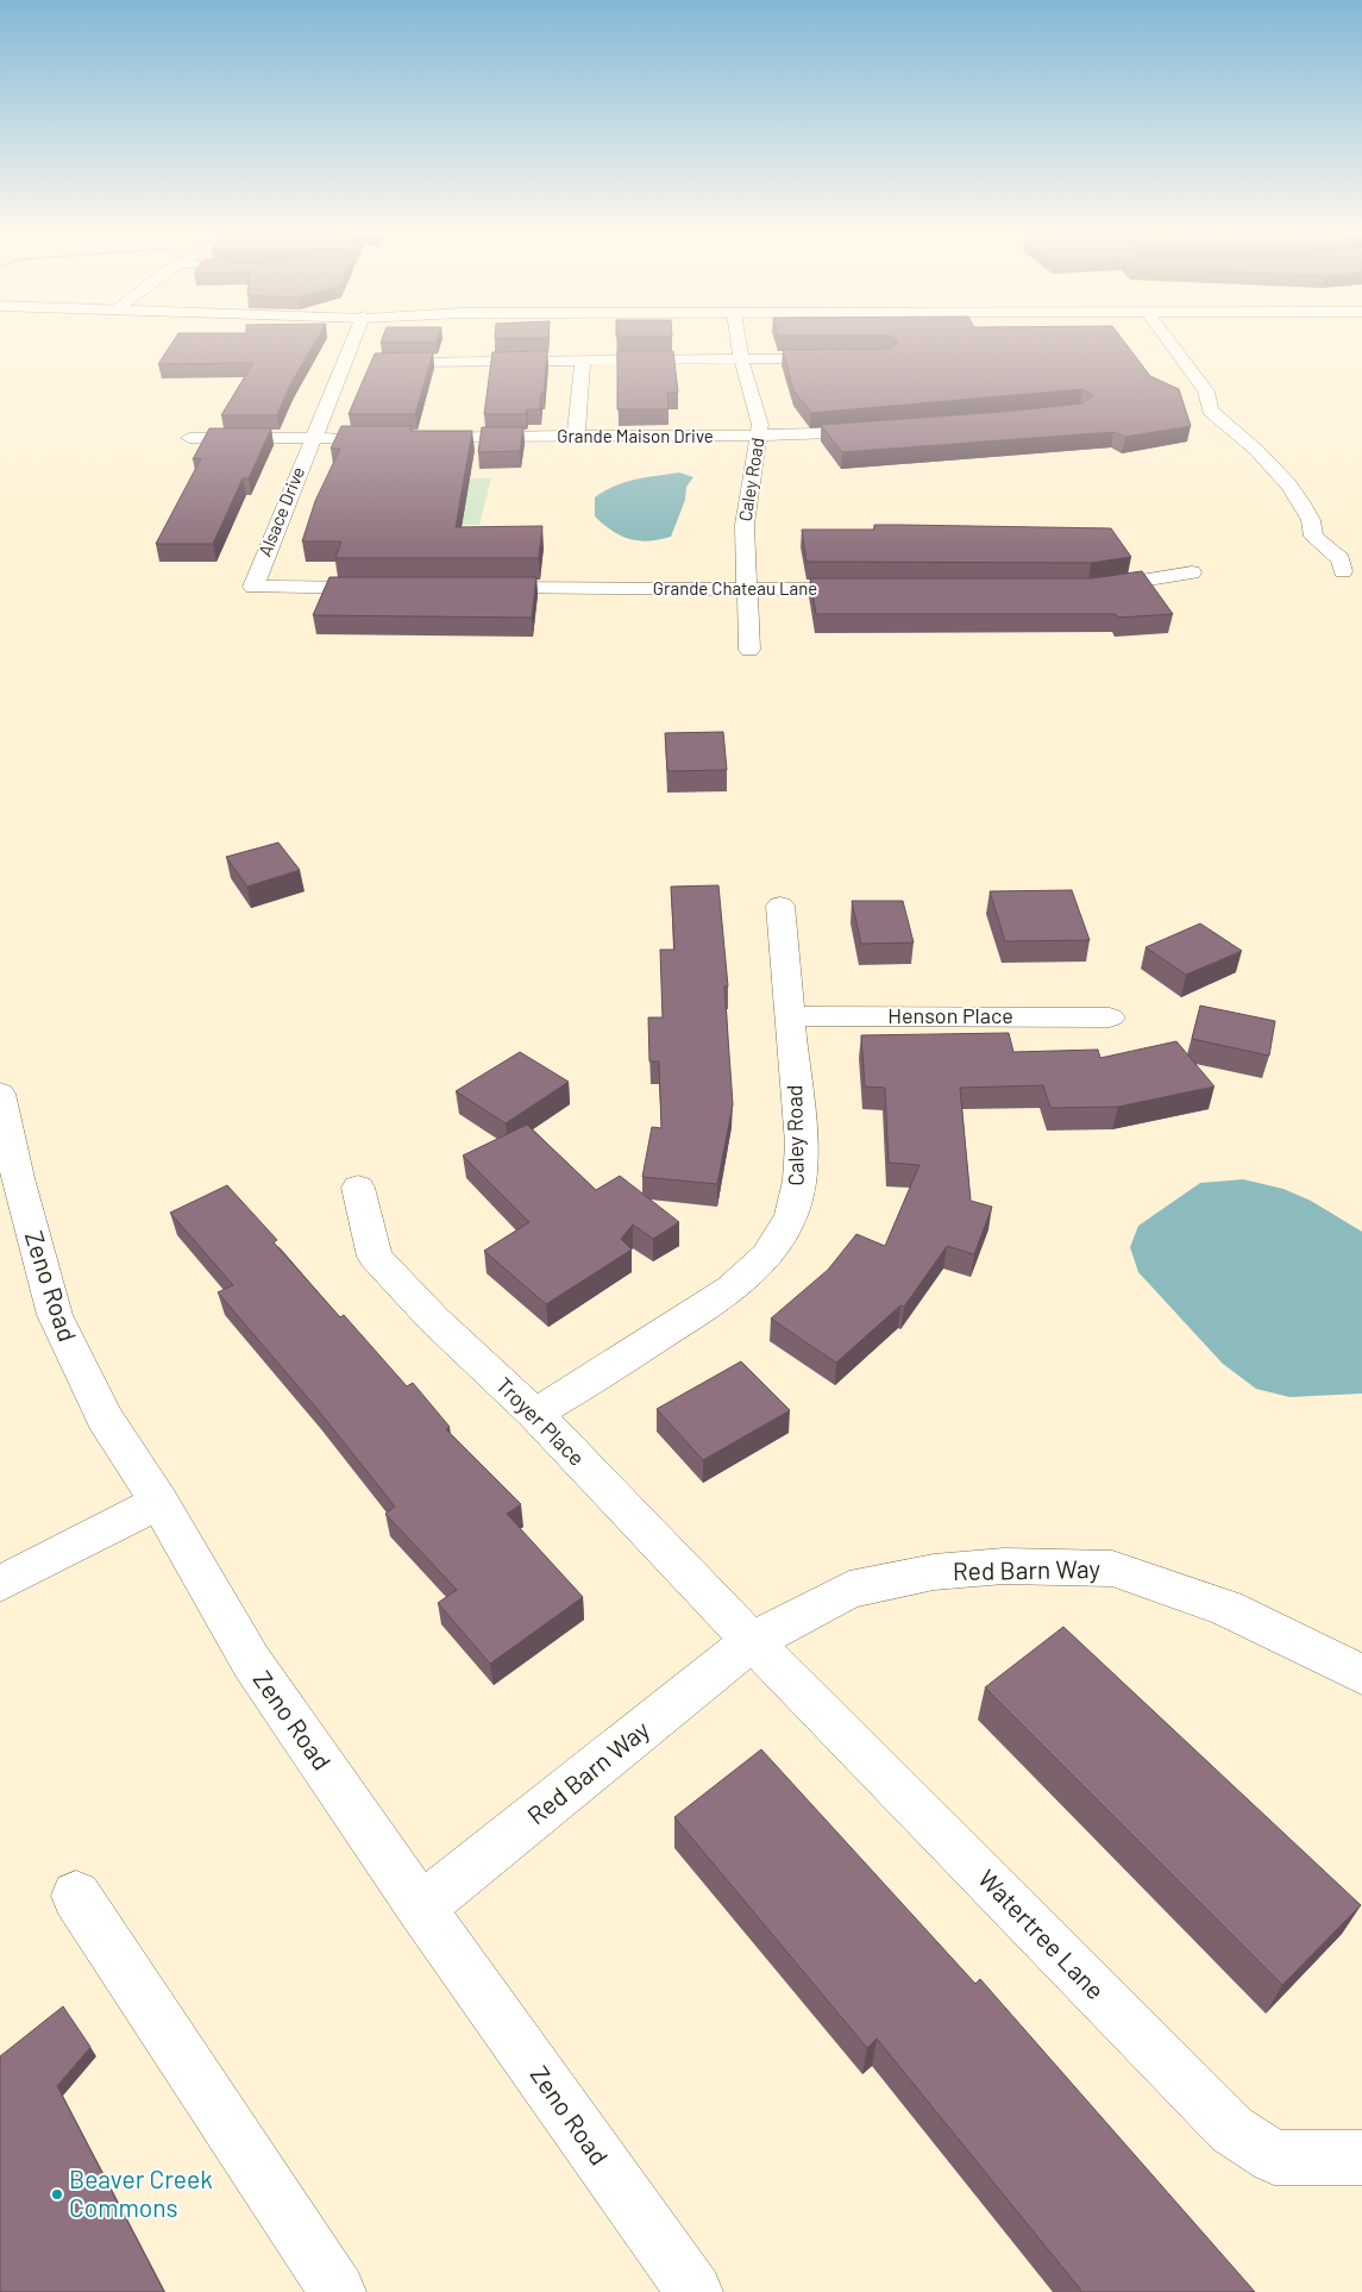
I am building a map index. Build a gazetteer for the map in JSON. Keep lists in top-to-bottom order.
{
  "streets": {
    "street": [
      "Grande Maison Drive",
      "Caley Road",
      "Alsace Drive",
      "Grande Chateau Lane",
      "Henson Place",
      "Zeno Road",
      "Troyer Place",
      "Red Barn Way",
      "Watertree Lane"
    ]
  },
  "crossings": [
    ["Grande Maison Drive", "Caley Road"],
    ["Caley Road", "Grande Chateau Lane"],
    ["Caley Road", "Henson Place"],
    ["Caley Road", "Troyer Place"],
    ["Zeno Road", "Red Barn Way"],
    ["Troyer Place", "Red Barn Way"],
    ["Troyer Place", "Watertree Lane"],
    ["Red Barn Way", "Watertree Lane"]
  ],
  "places": ["Beaver Creek Commons"]
}
